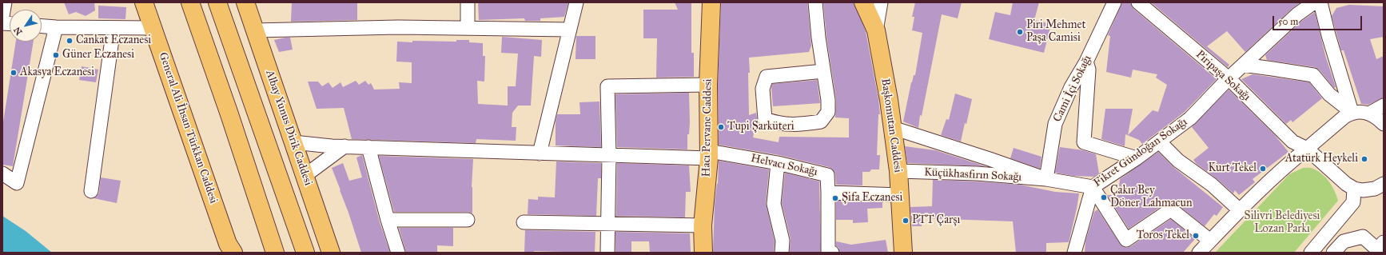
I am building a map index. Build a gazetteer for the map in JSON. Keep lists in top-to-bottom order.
{
  "streets": {
    "main road": [
      "Başkomutan Caddesi",
      "General Ali İhsan Türkkan Caddesi",
      "Albay Yunus Dirik Caddesi",
      "Hacı Pervane Caddesi"
    ],
    "street": [
      "Piripaşa Sokağı",
      "Cami İçi Sokağı",
      "Fikret Gündoğan Sokağı",
      "Helvacı Sokağı",
      "Küçükhasfırın Sokağı"
    ]
  },
  "crossings": [
    ["Piripaşa Sokağı", "Fikret Gündoğan Sokağı"],
    ["Cami İçi Sokağı", "Fikret Gündoğan Sokağı"],
    ["Cami İçi Sokağı", "Küçükhasfırın Sokağı"],
    ["Başkomutan Caddesi", "Fikret Gündoğan Sokağı"],
    ["Başkomutan Caddesi", "Küçükhasfırın Sokağı"],
    ["Albay Yunus Dirik Caddesi", "Helvacı Sokağı"],
    ["Hacı Pervane Caddesi", "Helvacı Sokağı"],
    ["Fikret Gündoğan Sokağı", "Küçükhasfırın Sokağı"]
  ],
  "parks": ["Silivri Belediyesi Lozan Parkı"],
  "places": [
    "Piri Mehmet Paşa Camisi",
    "Cankat Eczanesi",
    "Güner Eczanesi",
    "Akasya Eczanesi",
    "Tupi Şarküteri",
    "Atatürk Heykeli",
    "Kurt Tekel",
    "Çakır Bey Döner Lahmacun",
    "Şifa Eczanesi",
    "PTT Çarşı",
    "Toros Tekel"
  ],
  "scale_bar": "50 m",
  "north": "bottom left"
}
